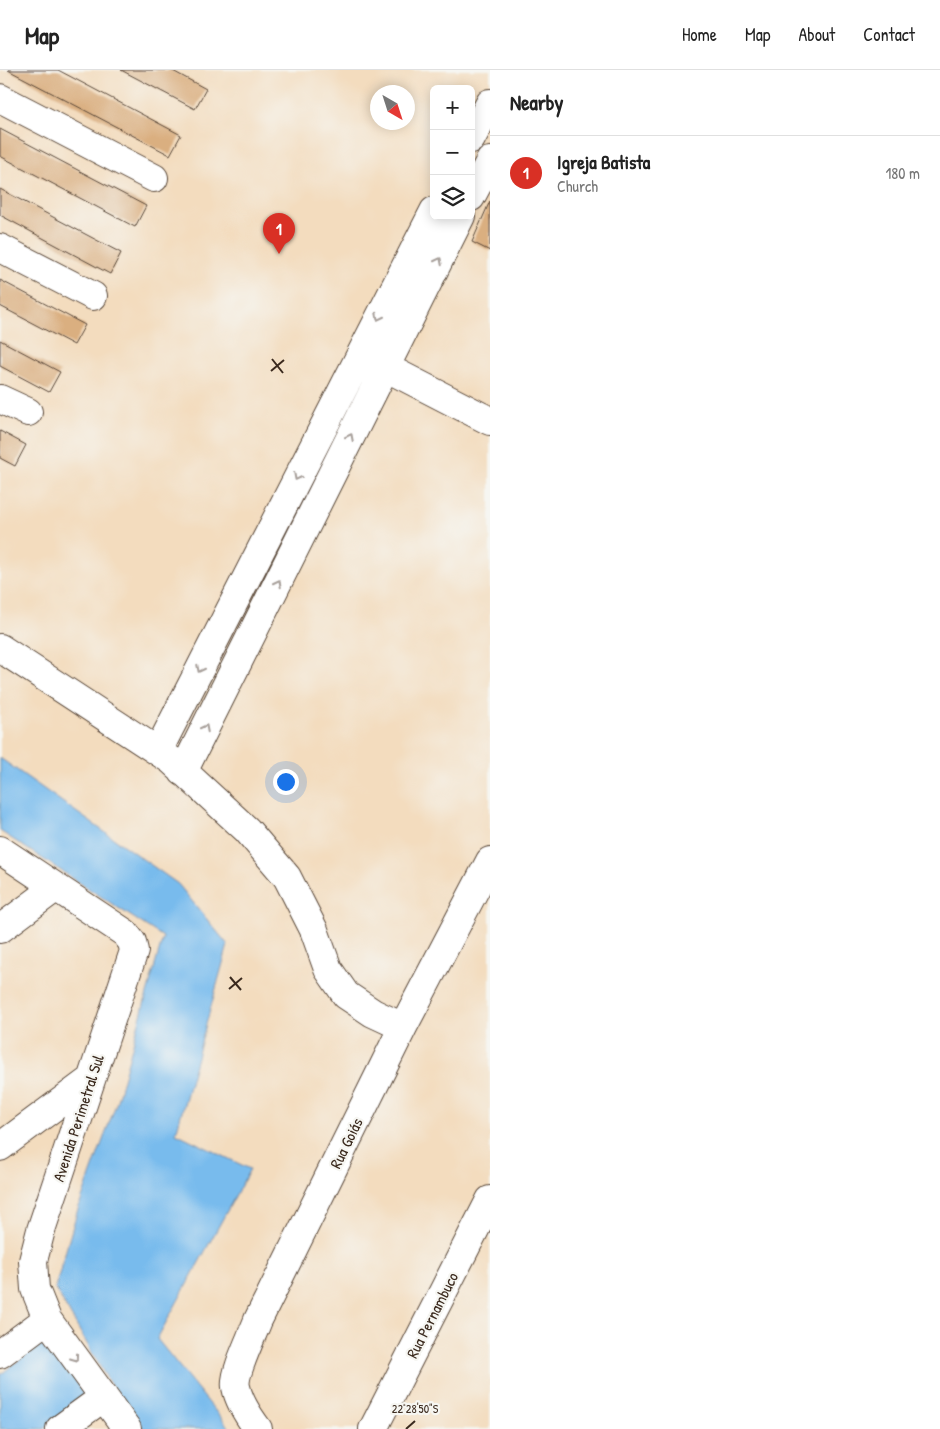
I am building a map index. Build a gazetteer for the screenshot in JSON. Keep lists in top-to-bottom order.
{
  "streets": {
    "street": ["Avenida Perimetral Sul", "Rua Goiás", "Rua Pernambuco"]
  },
  "north": "bottom right",
  "page": {
    "header": "Map",
    "nav": [
      "Home",
      "Map",
      "About",
      "Contact"
    ],
    "heading": "Nearby",
    "map_buttons": ["+", "−"],
    "list": [
      {
        "mark": "1",
        "name": "Igreja Batista",
        "note": "Church",
        "value": "180 m"
      }
    ],
    "pins": "1"
  },
  "coordinates": ["22°28'50\"S"]
}
